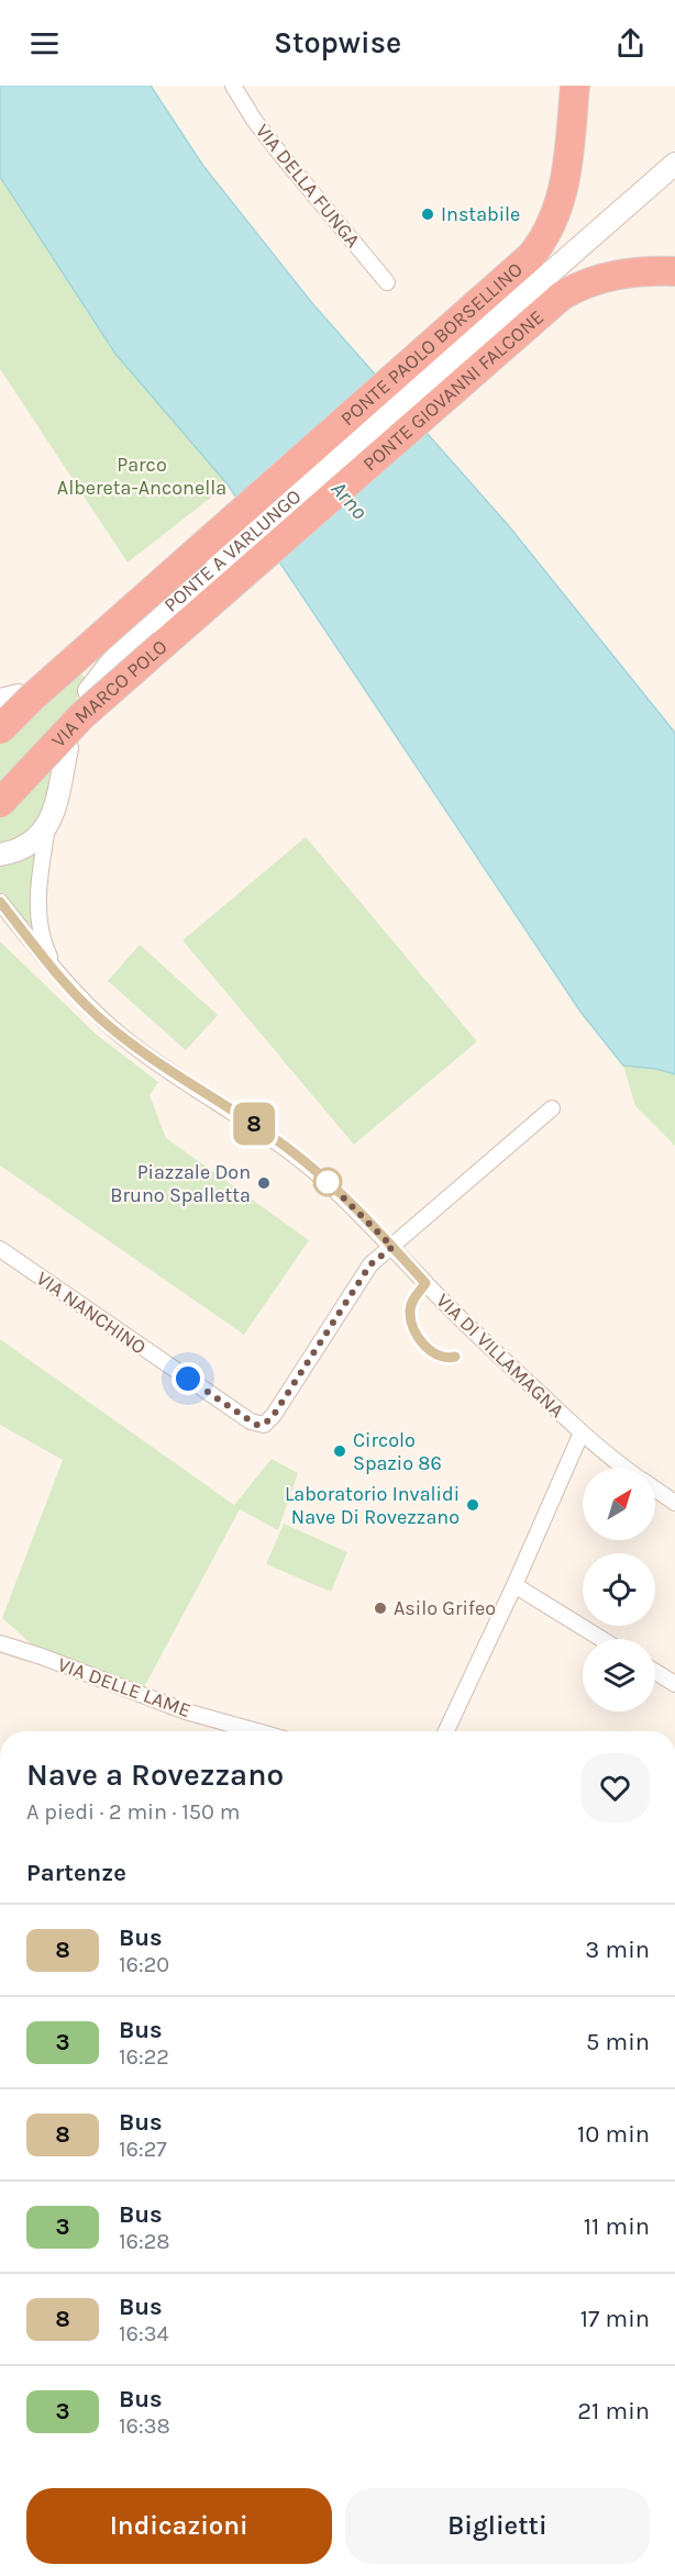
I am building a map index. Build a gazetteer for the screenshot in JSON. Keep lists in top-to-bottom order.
{
  "streets": {
    "highway": ["PONTE PAOLO BORSELLINO", "PONTE GIOVANNI FALCONE", "VIA MARCO POLO"],
    "street": [
      "VIA DELLA FUNGA",
      "PONTE A VARLUNGO",
      "VIA NANCHINO",
      "VIA DI VILLAMAGNA",
      "VIA DELLE LAME"
    ]
  },
  "crossings": [
    ["PONTE GIOVANNI FALCONE", "VIA MARCO POLO"],
    ["VIA NANCHINO", "VIA DI VILLAMAGNA"]
  ],
  "water": ["Arno"],
  "parks": ["Parco Albereta-Anconella"],
  "places": [
    "Instabile",
    "Piazzale Don Bruno Spalletta",
    "Circolo Spazio 86",
    "Laboratorio Invalidi Nave Di Rovezzano",
    "Asilo Grifeo"
  ],
  "lines": ["bus line 8"],
  "north": "top right",
  "page": {
    "header": "Stopwise",
    "on_map": "8",
    "heading": [
      ["Nave a Rovezzano", "A piedi · 2 min · 150 m"],
      "Partenze"
    ],
    "list": [
      {
        "mark": "8",
        "name": "Bus",
        "note": "16:20",
        "value": "3 min"
      },
      {
        "mark": "3",
        "name": "Bus",
        "note": "16:22",
        "value": "5 min"
      },
      {
        "mark": "8",
        "name": "Bus",
        "note": "16:27",
        "value": "10 min"
      },
      {
        "mark": "3",
        "name": "Bus",
        "note": "16:28",
        "value": "11 min"
      },
      {
        "mark": "8",
        "name": "Bus",
        "note": "16:34",
        "value": "17 min"
      },
      {
        "mark": "3",
        "name": "Bus",
        "note": "16:38",
        "value": "21 min"
      }
    ],
    "buttons": ["Indicazioni", "Biglietti"]
  }
}
